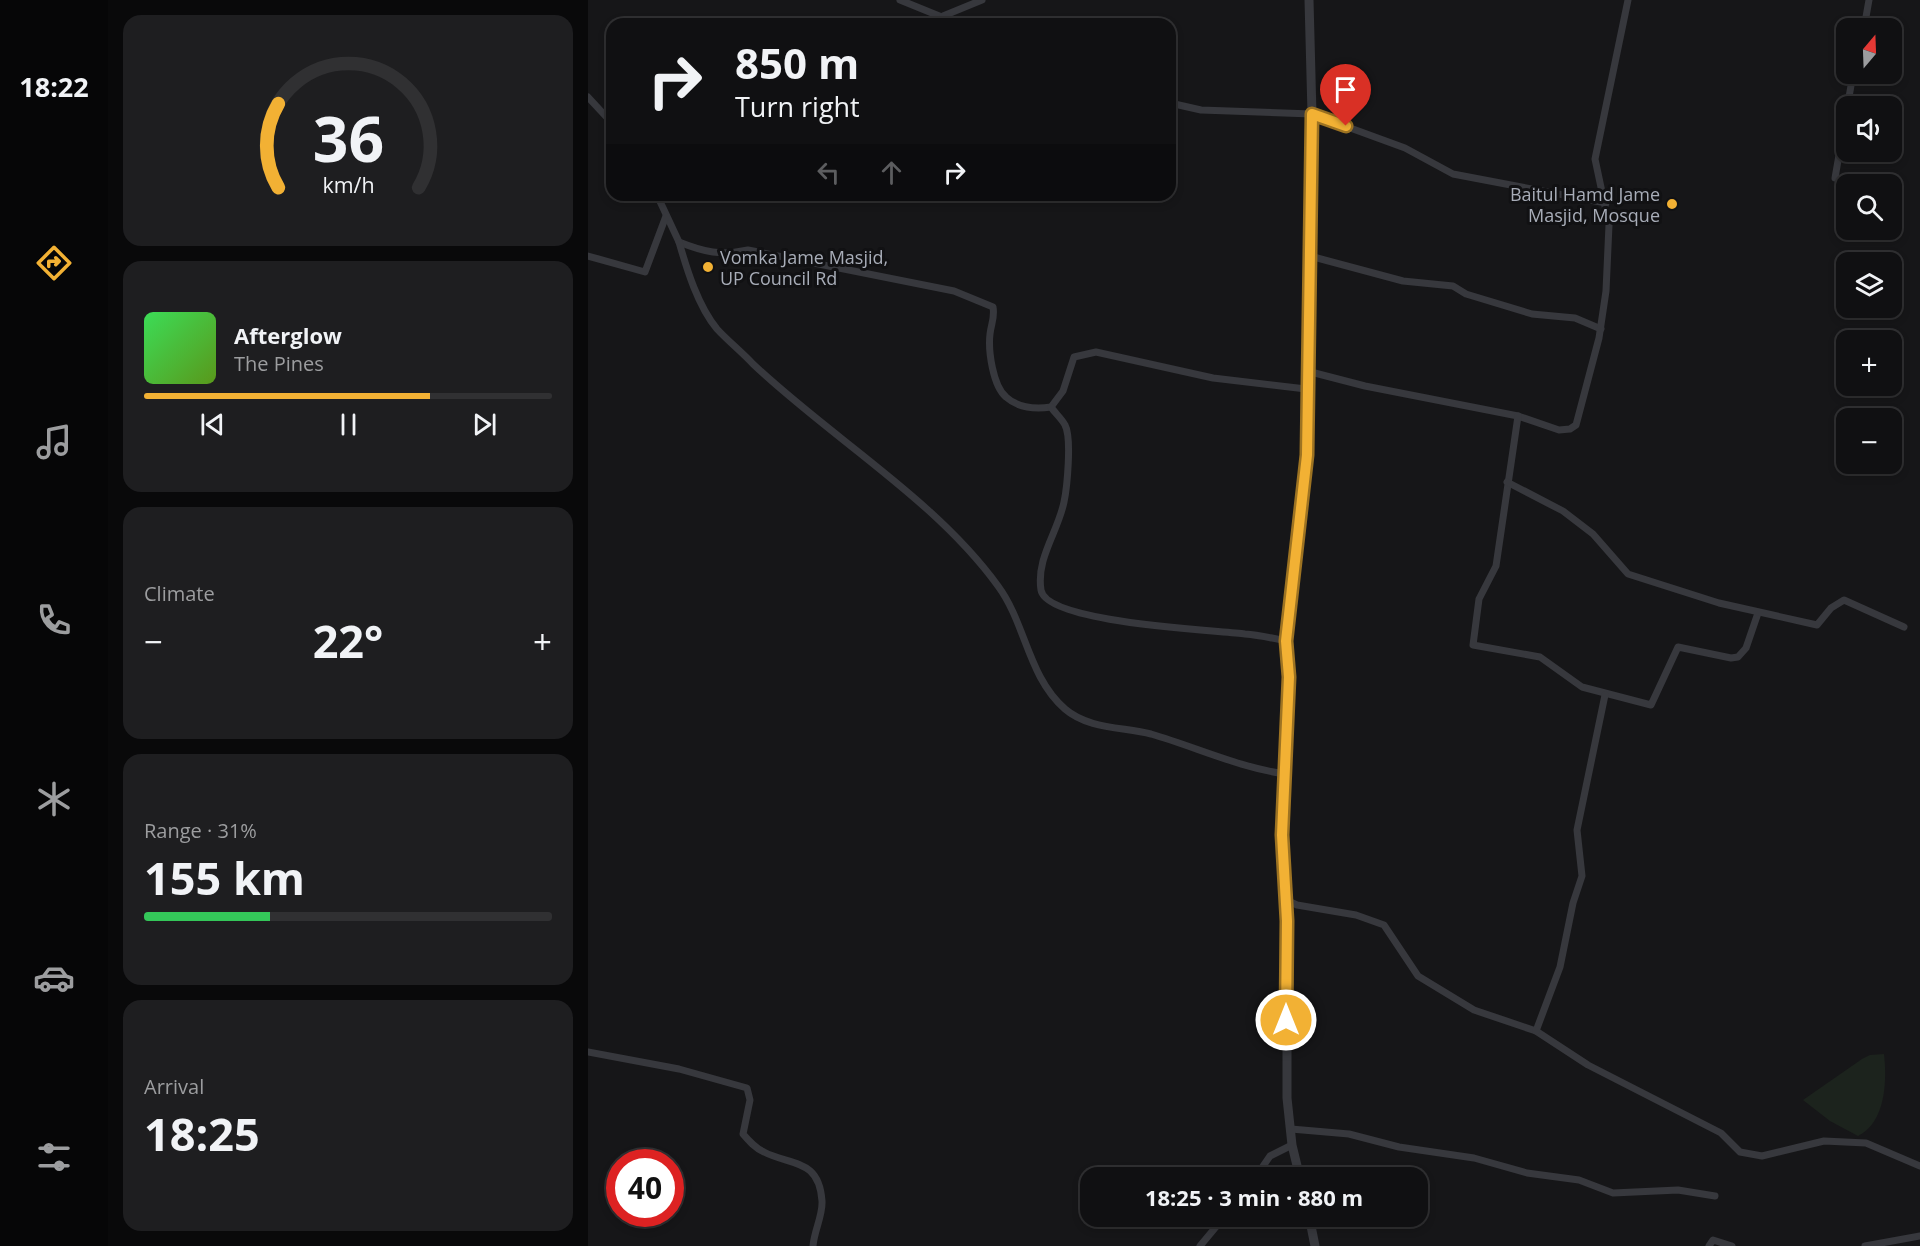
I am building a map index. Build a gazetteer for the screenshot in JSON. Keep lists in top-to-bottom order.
{
  "places": ["Baitul Hamd Jame Masjid, Mosque", "Vomka Jame Masjid, UP Council Rd"],
  "north": "top",
  "page": {
    "tabs": "18:22",
    "map_buttons": ["+", "−"],
    "turn": ["850 m", "Turn right"],
    "song": ["Afterglow", "The Pines"],
    "tile": [
      "Climate",
      ["Range · 31%", "155 km"],
      ["Arrival", "18:25"]
    ],
    "heat": ["−", "22°", "+"],
    "limit": "40",
    "trip": "18:25 · 3 min · 880 m",
    "gauge": ["36", "km/h"]
  }
}
